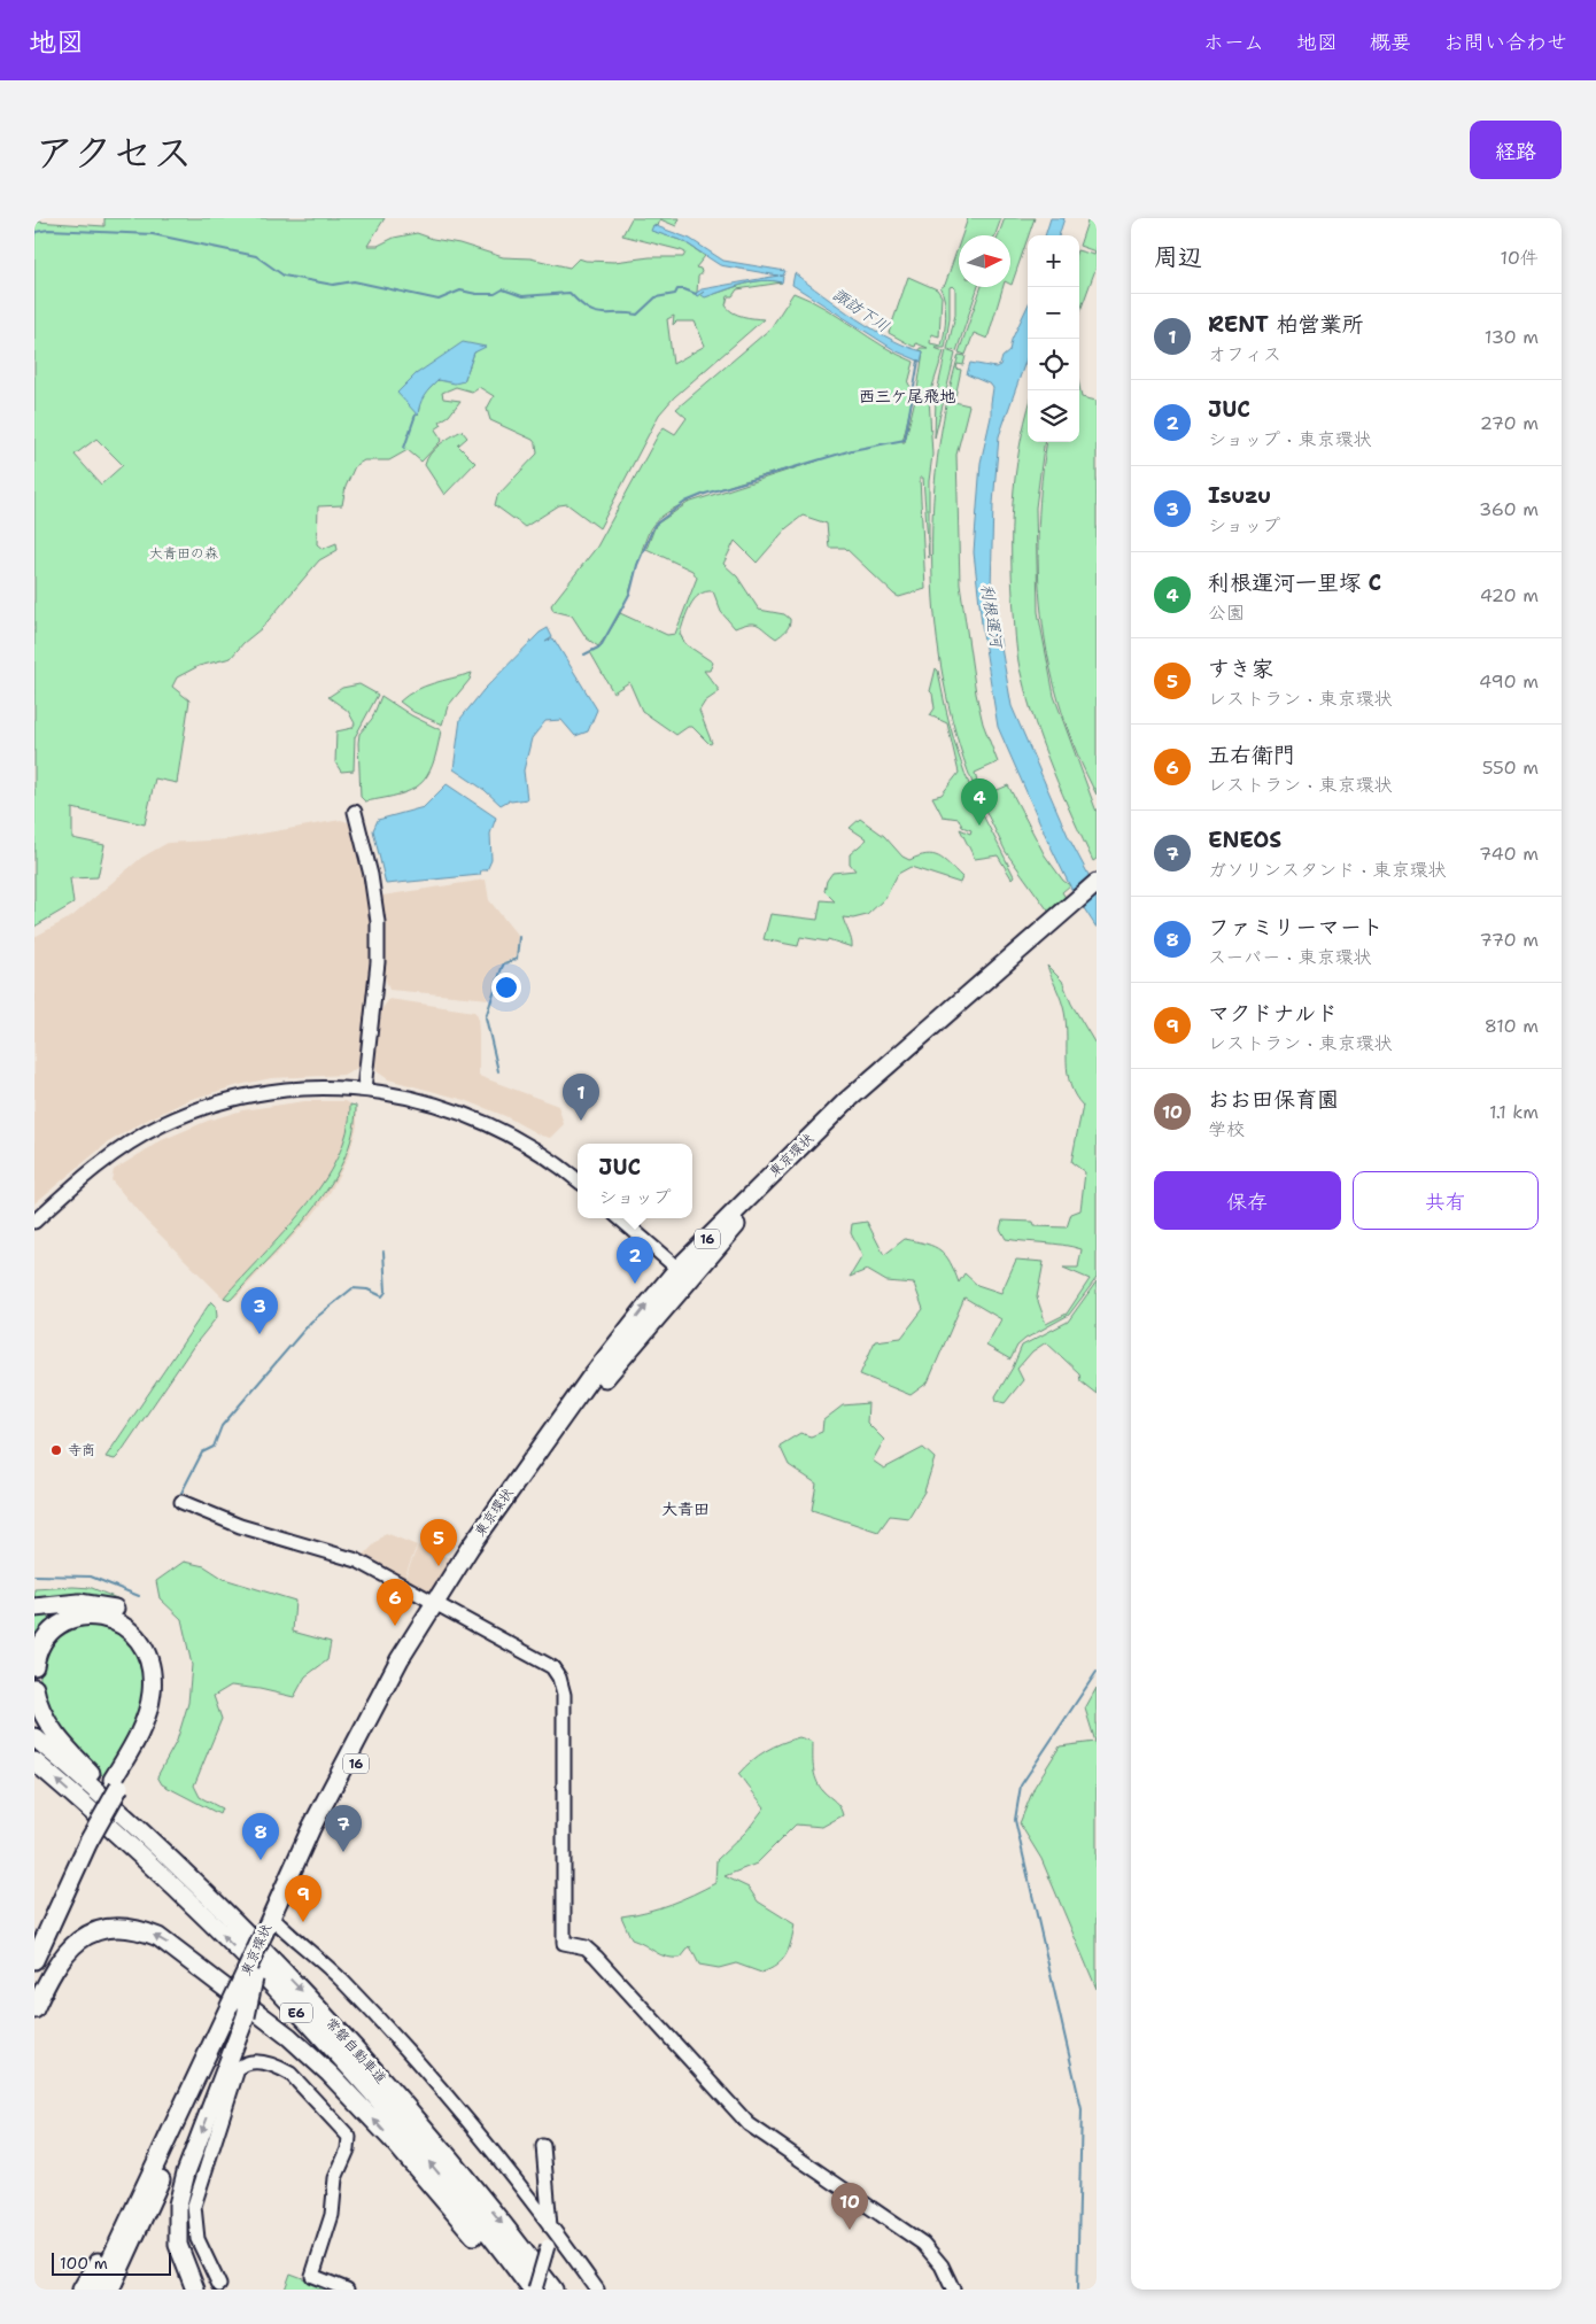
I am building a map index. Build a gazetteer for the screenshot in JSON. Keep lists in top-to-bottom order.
{
  "streets": {
    "highway": [
      "東京環状",
      "16",
      "E6",
      "常磐自動車道"
    ]
  },
  "districts": ["西三ケ尾飛地", "大青田"],
  "water": ["諏訪下川", "利根運河"],
  "parks": ["大青田の森"],
  "places": ["寺商"],
  "scale_bar": "100 m",
  "north": "right",
  "page": {
    "header": "地図",
    "nav": [
      "ホーム",
      "地図",
      "概要",
      "お問い合わせ"
    ],
    "title": "アクセス",
    "buttons": [
      "経路",
      ["保存", "共有"]
    ],
    "heading": ["周辺", "10件"],
    "map_buttons": ["+", "−"],
    "list": [
      {
        "mark": "1",
        "name": "RENT 柏営業所",
        "note": "オフィス",
        "value": "130 m"
      },
      {
        "mark": "2",
        "name": "JUC",
        "note": "ショップ · 東京環状",
        "value": "270 m"
      },
      {
        "mark": "3",
        "name": "Isuzu",
        "note": "ショップ",
        "value": "360 m"
      },
      {
        "mark": "4",
        "name": "利根運河一里塚 C",
        "note": "公園",
        "value": "420 m"
      },
      {
        "mark": "5",
        "name": "すき家",
        "note": "レストラン · 東京環状",
        "value": "490 m"
      },
      {
        "mark": "6",
        "name": "五右衛門",
        "note": "レストラン · 東京環状",
        "value": "550 m"
      },
      {
        "mark": "7",
        "name": "ENEOS",
        "note": "ガソリンスタンド · 東京環状",
        "value": "740 m"
      },
      {
        "mark": "8",
        "name": "ファミリーマート",
        "note": "スーパー · 東京環状",
        "value": "770 m"
      },
      {
        "mark": "9",
        "name": "マクドナルド",
        "note": "レストラン · 東京環状",
        "value": "810 m"
      },
      {
        "mark": "10",
        "name": "おお田保育園",
        "note": "学校",
        "value": "1.1 km"
      }
    ],
    "pins": [
      "4",
      "1",
      "2",
      "3",
      "5",
      "6",
      "7",
      "8",
      "9",
      "10"
    ],
    "popup": ["JUC", "ショップ"],
    "scale": "100 m"
  }
}
